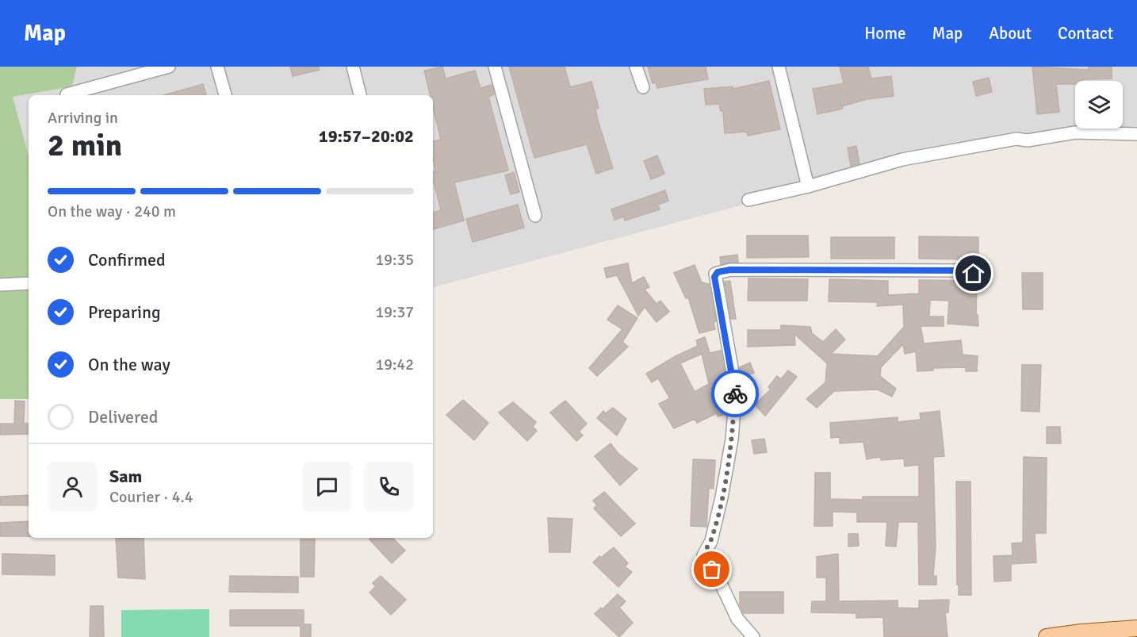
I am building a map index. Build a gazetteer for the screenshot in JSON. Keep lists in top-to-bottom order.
{
  "page": {
    "header": "Map",
    "nav": [
      "Home",
      "Map",
      "About",
      "Contact"
    ],
    "heading": ["2 min", "Arriving in", "19:57–20:02"],
    "panel": ["Sam", "Courier · 4.4"],
    "bar": "On the way · 240 m",
    "list": [
      ["Confirmed", "19:35"],
      ["Preparing", "19:37"],
      ["On the way", "19:42"],
      "Delivered"
    ]
  }
}
